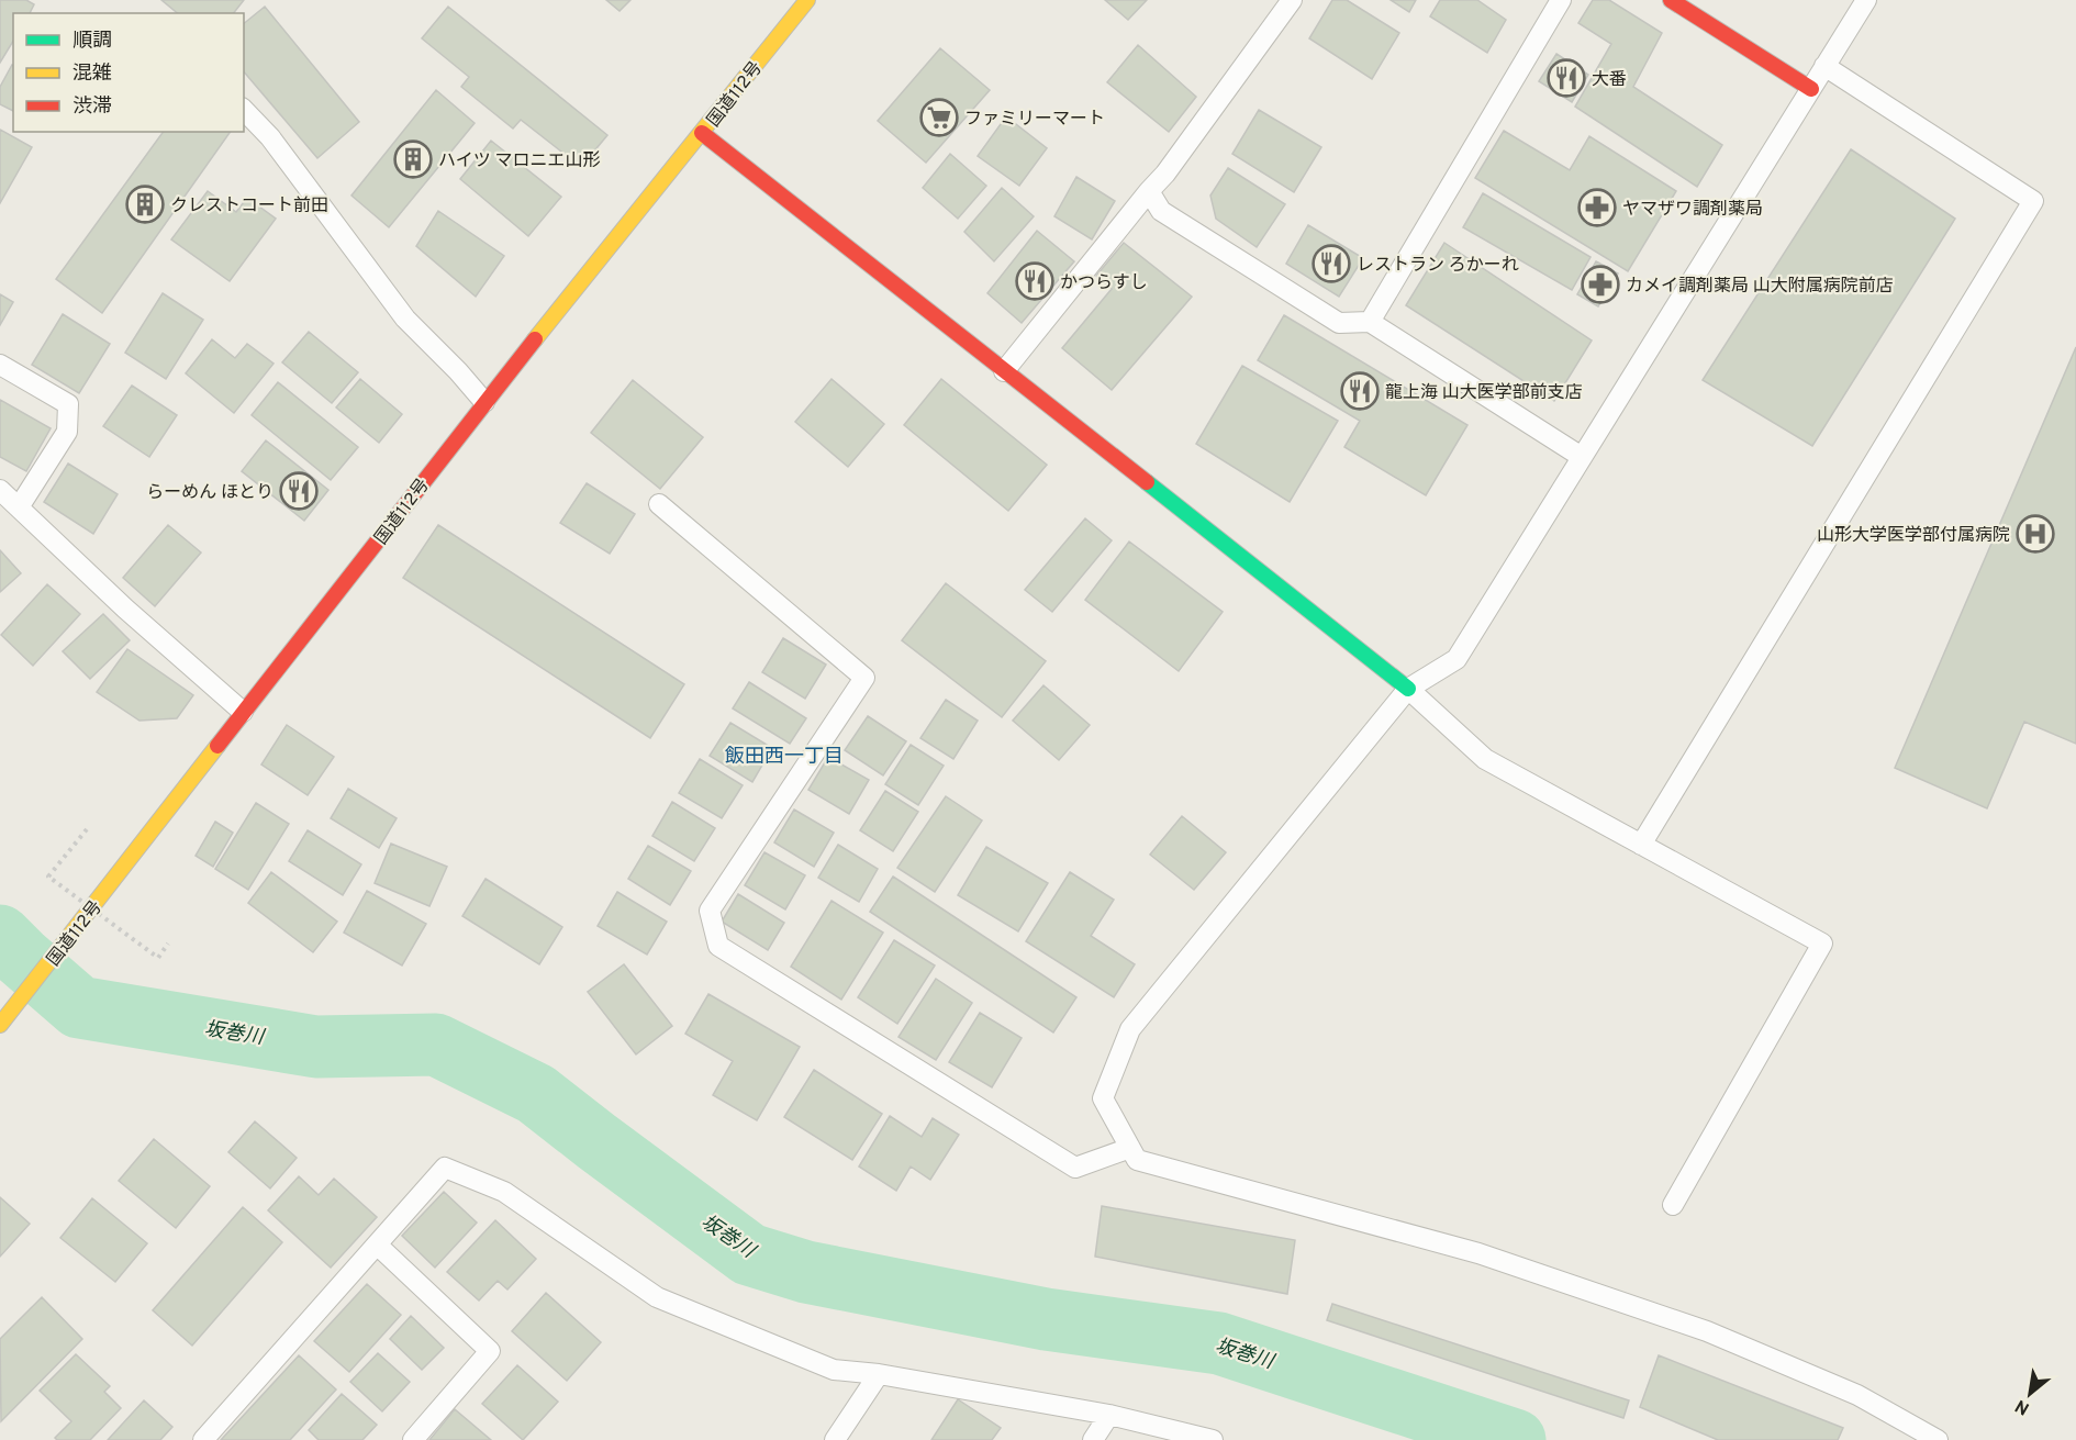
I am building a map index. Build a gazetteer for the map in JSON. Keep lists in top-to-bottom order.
{
  "streets": {
    "main road": ["国道112号"]
  },
  "districts": ["飯田西一丁目"],
  "water": ["坂巻川"],
  "places": {
    "restaurant": [
      "大番",
      "レストラン ろかーれ",
      "かつらすし",
      "龍上海 山大医学部前支店",
      "らーめん ほとり"
    ],
    "supermarket": ["ファミリーマート"],
    "building": ["ハイツ マロニエ山形", "クレストコート前田"],
    "pharmacy": ["ヤマザワ調剤薬局", "カメイ調剤薬局 山大附属病院前店"],
    "hospital": ["山形大学医学部付属病院"]
  },
  "legend": ["順調", "混雑", "渋滞"],
  "north": "bottom left"
}
